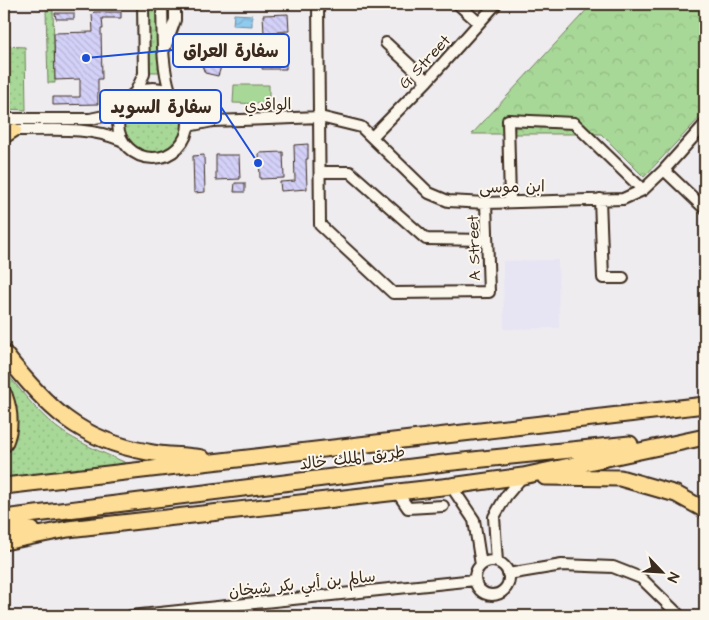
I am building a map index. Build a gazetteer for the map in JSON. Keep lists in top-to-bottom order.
{
  "streets": {
    "highway": ["طريق الملك خالد"],
    "street": [
      "G Street",
      "الواقدي",
      "ابن موسى",
      "A Street",
      "سالم بن أبي بكر شيخان"
    ]
  },
  "crossings": [
    ["G Street", "ابن موسى"],
    ["الواقدي", "ابن موسى"],
    ["ابن موسى", "A Street"]
  ],
  "places": ["سفارة العراق", "سفارة السويد"],
  "north": "bottom right"
}
